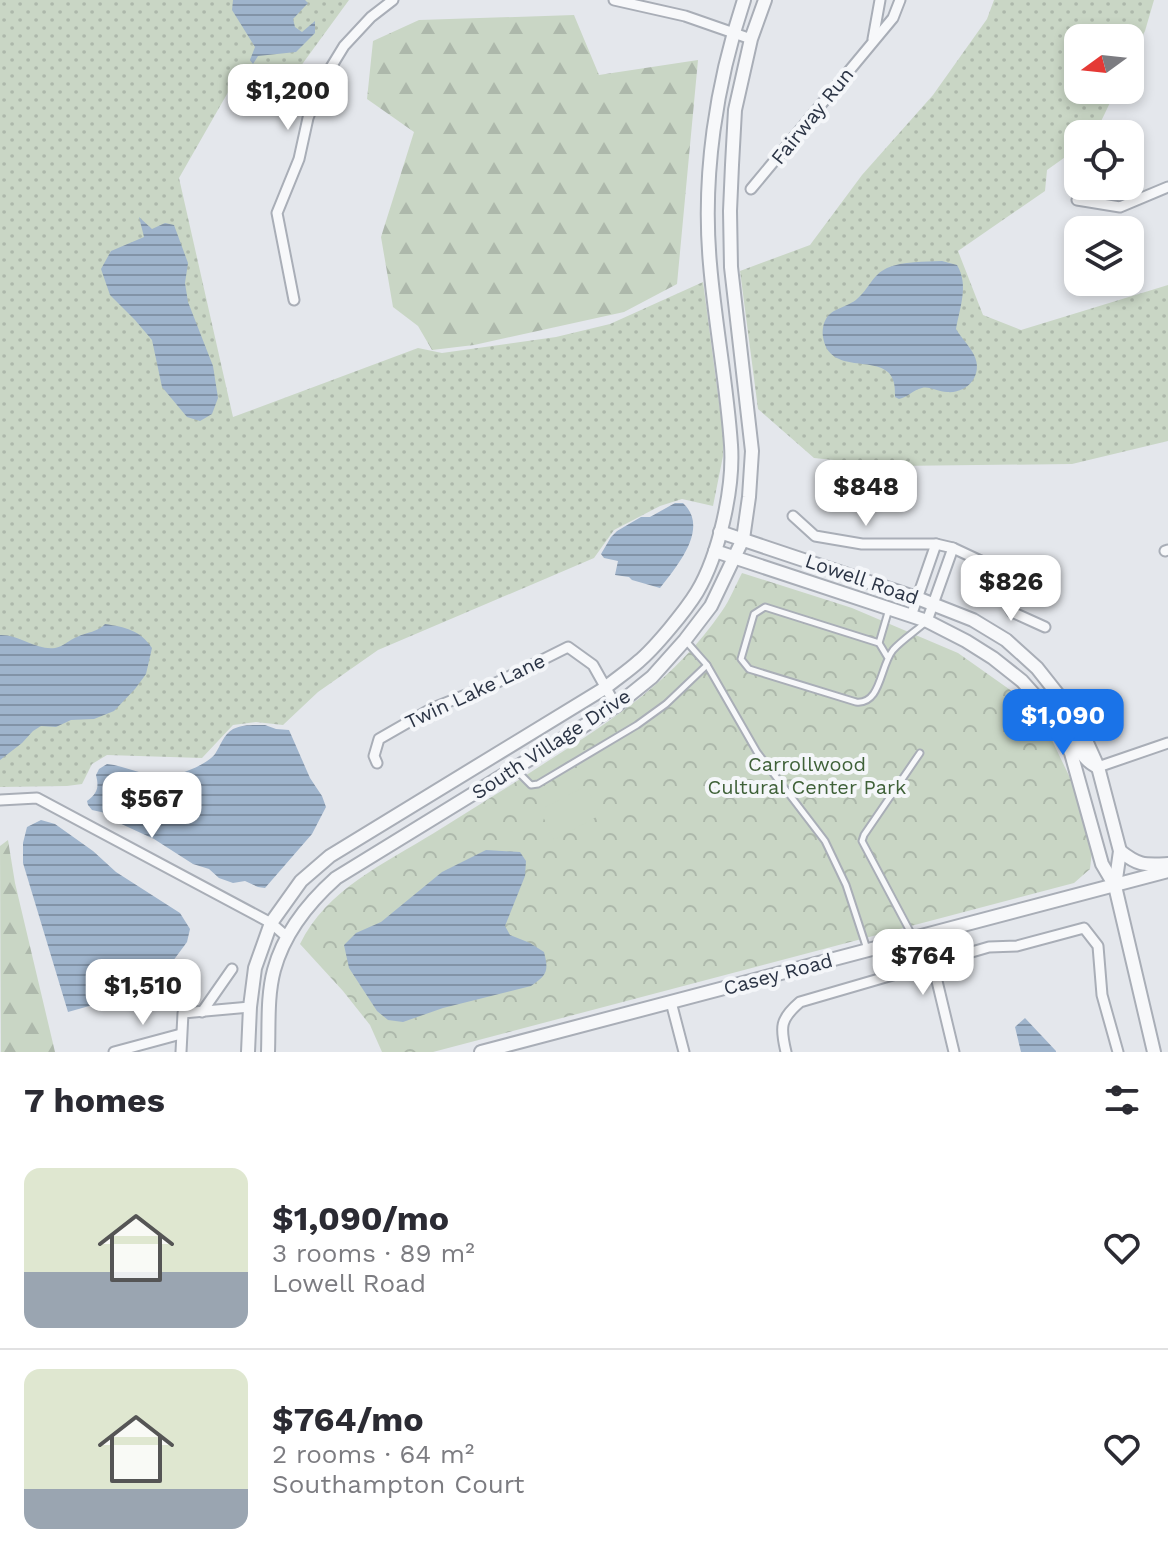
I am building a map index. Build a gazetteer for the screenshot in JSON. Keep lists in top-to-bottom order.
{
  "streets": {
    "street": [
      "Fairway Run",
      "Lowell Road",
      "Twin Lake Lane",
      "South Village Drive",
      "Casey Road"
    ]
  },
  "crossings": [
    ["Lowell Road", "South Village Drive"],
    ["Lowell Road", "Casey Road"],
    ["Twin Lake Lane", "South Village Drive"]
  ],
  "parks": ["Carrollwood Cultural Center Park"],
  "north": "left",
  "page": {
    "price": [
      "$1,200",
      "$848",
      "$826",
      "$1,090",
      "$567",
      "$764",
      "$1,510"
    ],
    "heading": "7 homes",
    "list": [
      {
        "name": "$1,090/mo",
        "note": "3 rooms · 89 m² · Lowell Road"
      },
      {
        "name": "$764/mo",
        "note": "2 rooms · 64 m² · Southampton Court"
      }
    ]
  }
}
